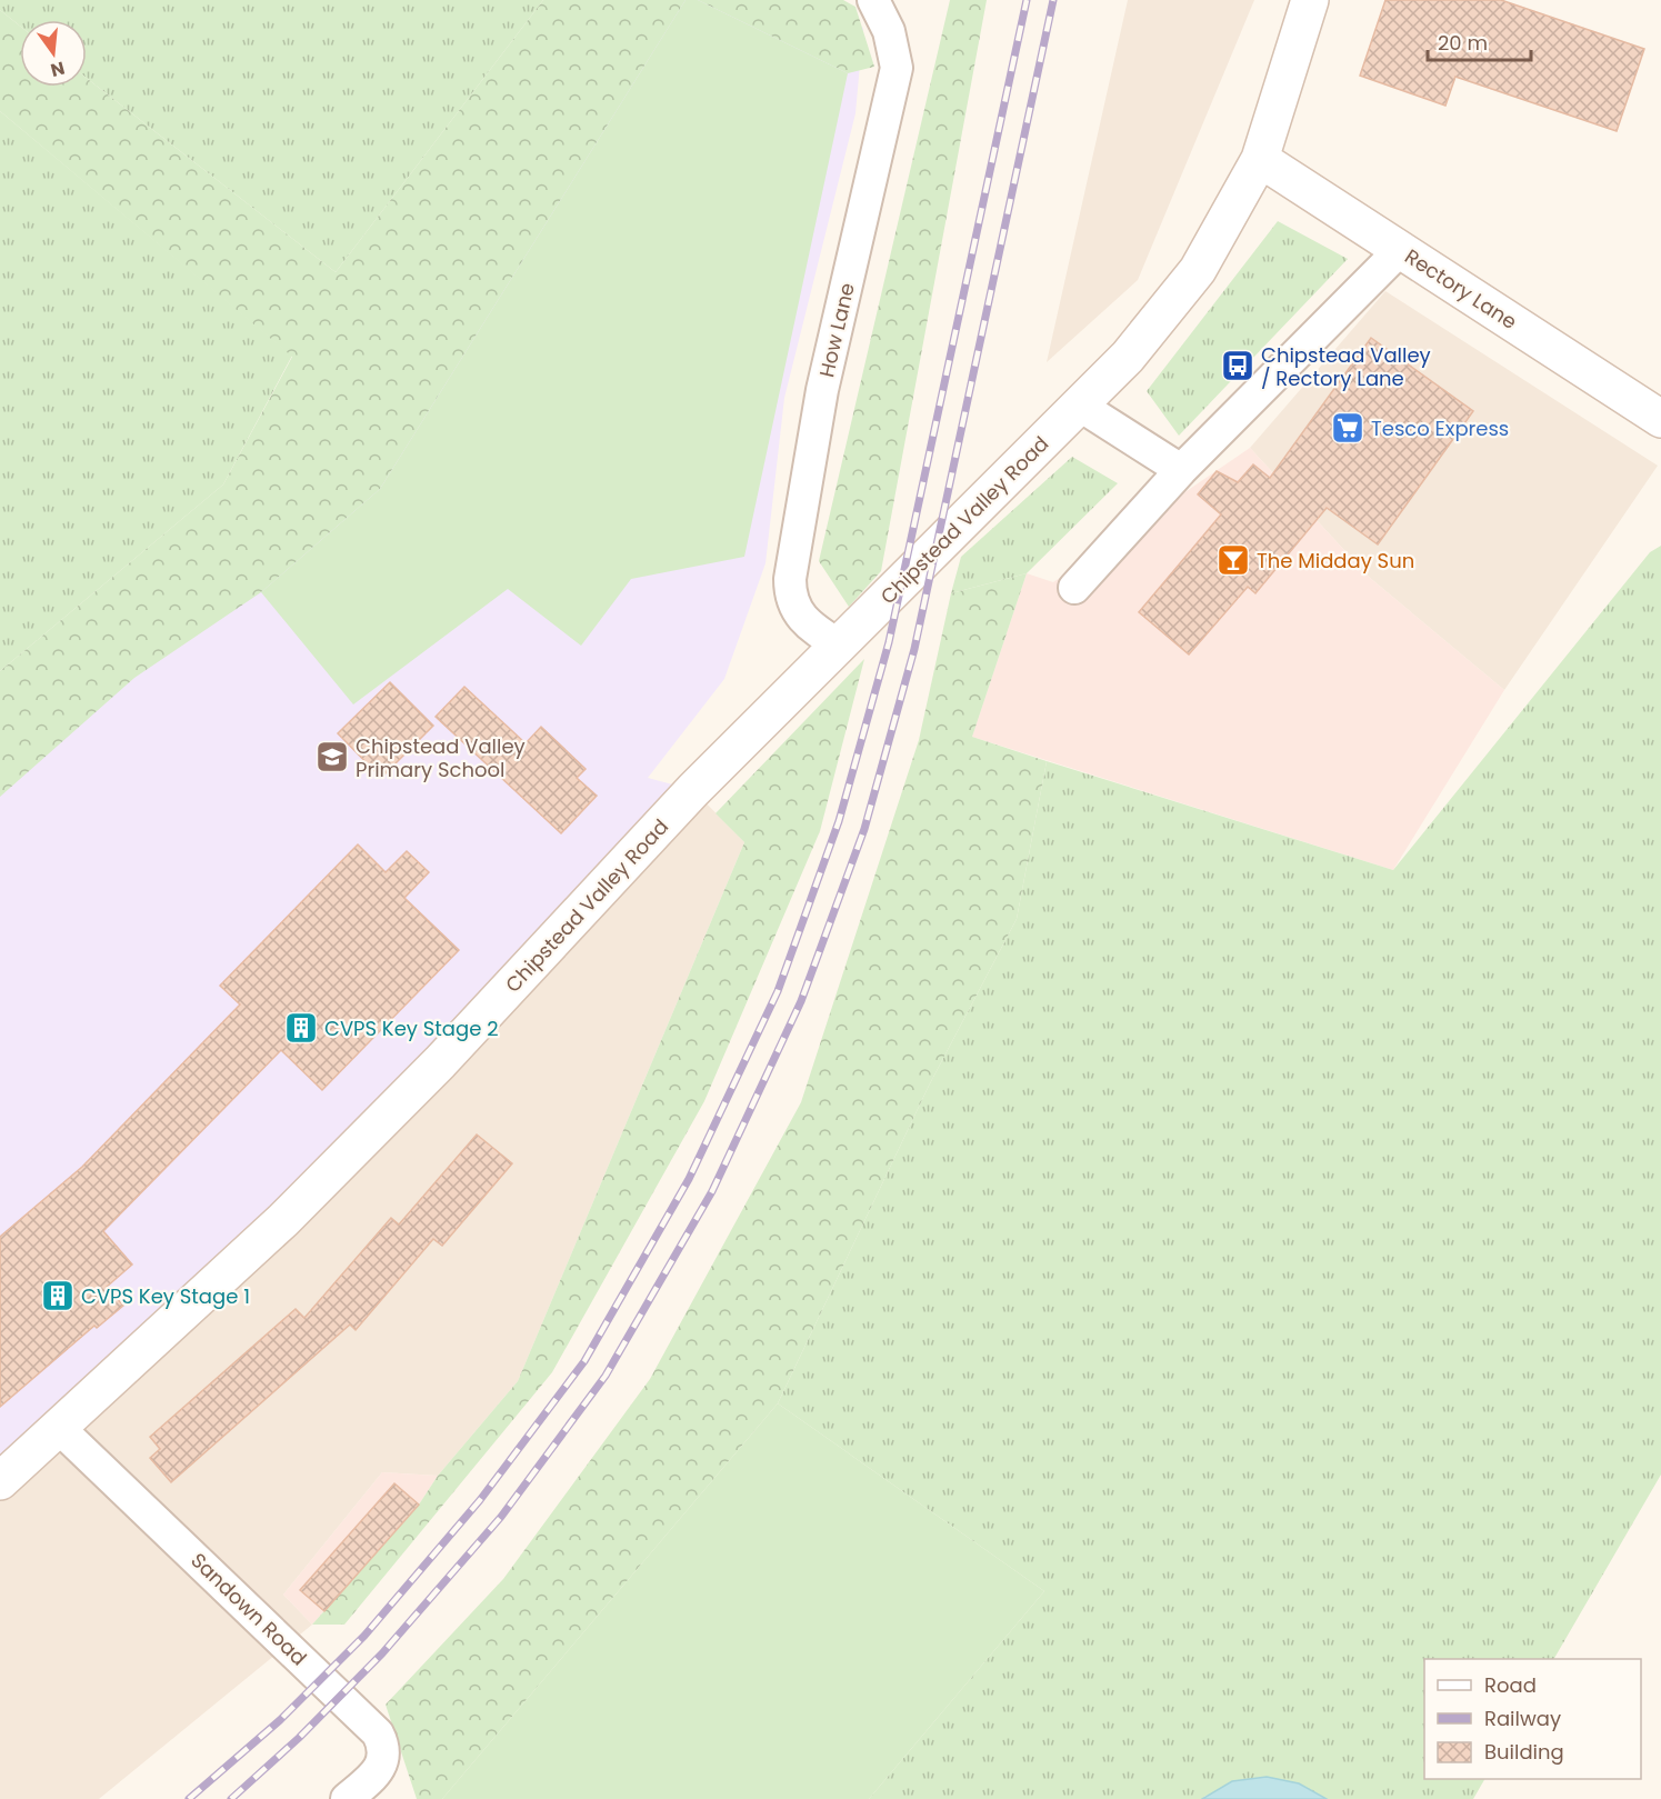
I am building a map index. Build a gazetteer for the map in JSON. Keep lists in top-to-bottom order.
{
  "streets": {
    "main road": ["Rectory Lane", "Chipstead Valley Road"],
    "street": ["How Lane", "Sandown Road"]
  },
  "crossings": [
    ["Rectory Lane", "Chipstead Valley Road"],
    ["How Lane", "Chipstead Valley Road"],
    ["Chipstead Valley Road", "Sandown Road"]
  ],
  "places": {
    "bus stop": ["Chipstead Valley / Rectory Lane"],
    "supermarket": ["Tesco Express"],
    "bar": ["The Midday Sun"],
    "school or university": ["Chipstead Valley Primary School"],
    "building": ["CVPS Key Stage 2", "CVPS Key Stage 1"]
  },
  "legend": ["Road", "Railway", "Building"],
  "scale_bar": "20 m",
  "north": "bottom"
}
